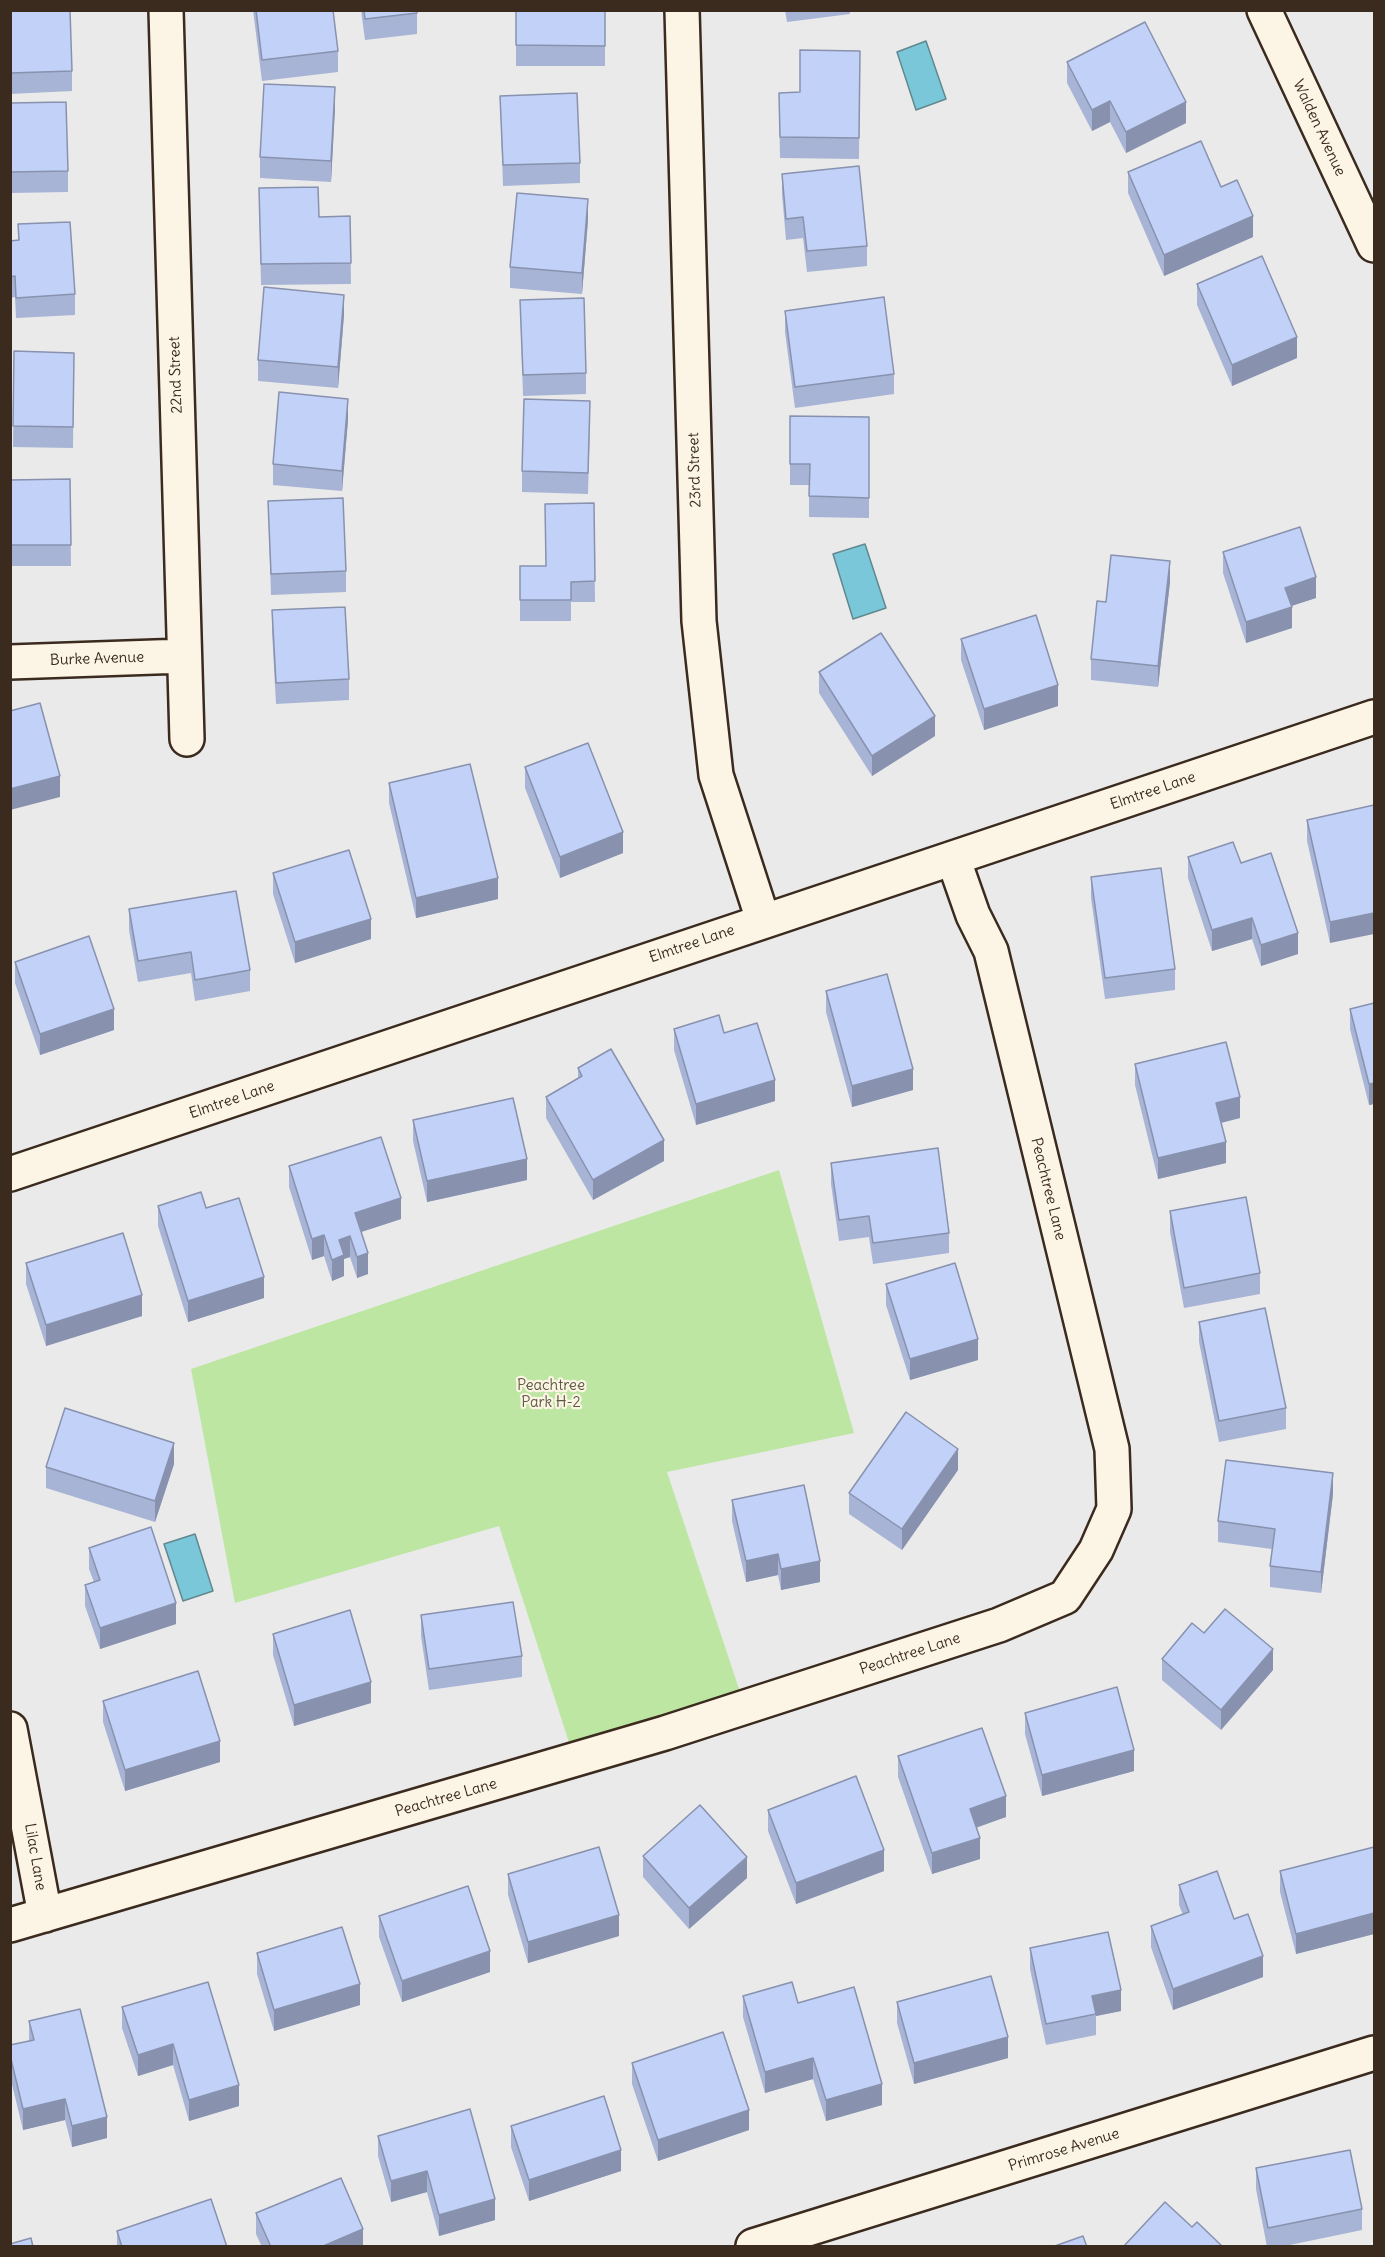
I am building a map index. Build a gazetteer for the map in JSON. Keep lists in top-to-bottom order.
{
  "streets": {
    "street": [
      "Walden Avenue",
      "22nd Street",
      "23rd Street",
      "Burke Avenue",
      "Elmtree Lane",
      "Peachtree Lane",
      "Lilac Lane",
      "Primrose Avenue"
    ]
  },
  "crossings": [
    ["22nd Street", "Burke Avenue"],
    ["23rd Street", "Elmtree Lane"],
    ["Elmtree Lane", "Peachtree Lane"],
    ["Peachtree Lane", "Lilac Lane"]
  ],
  "parks": ["Peachtree Park H-2"]
}
